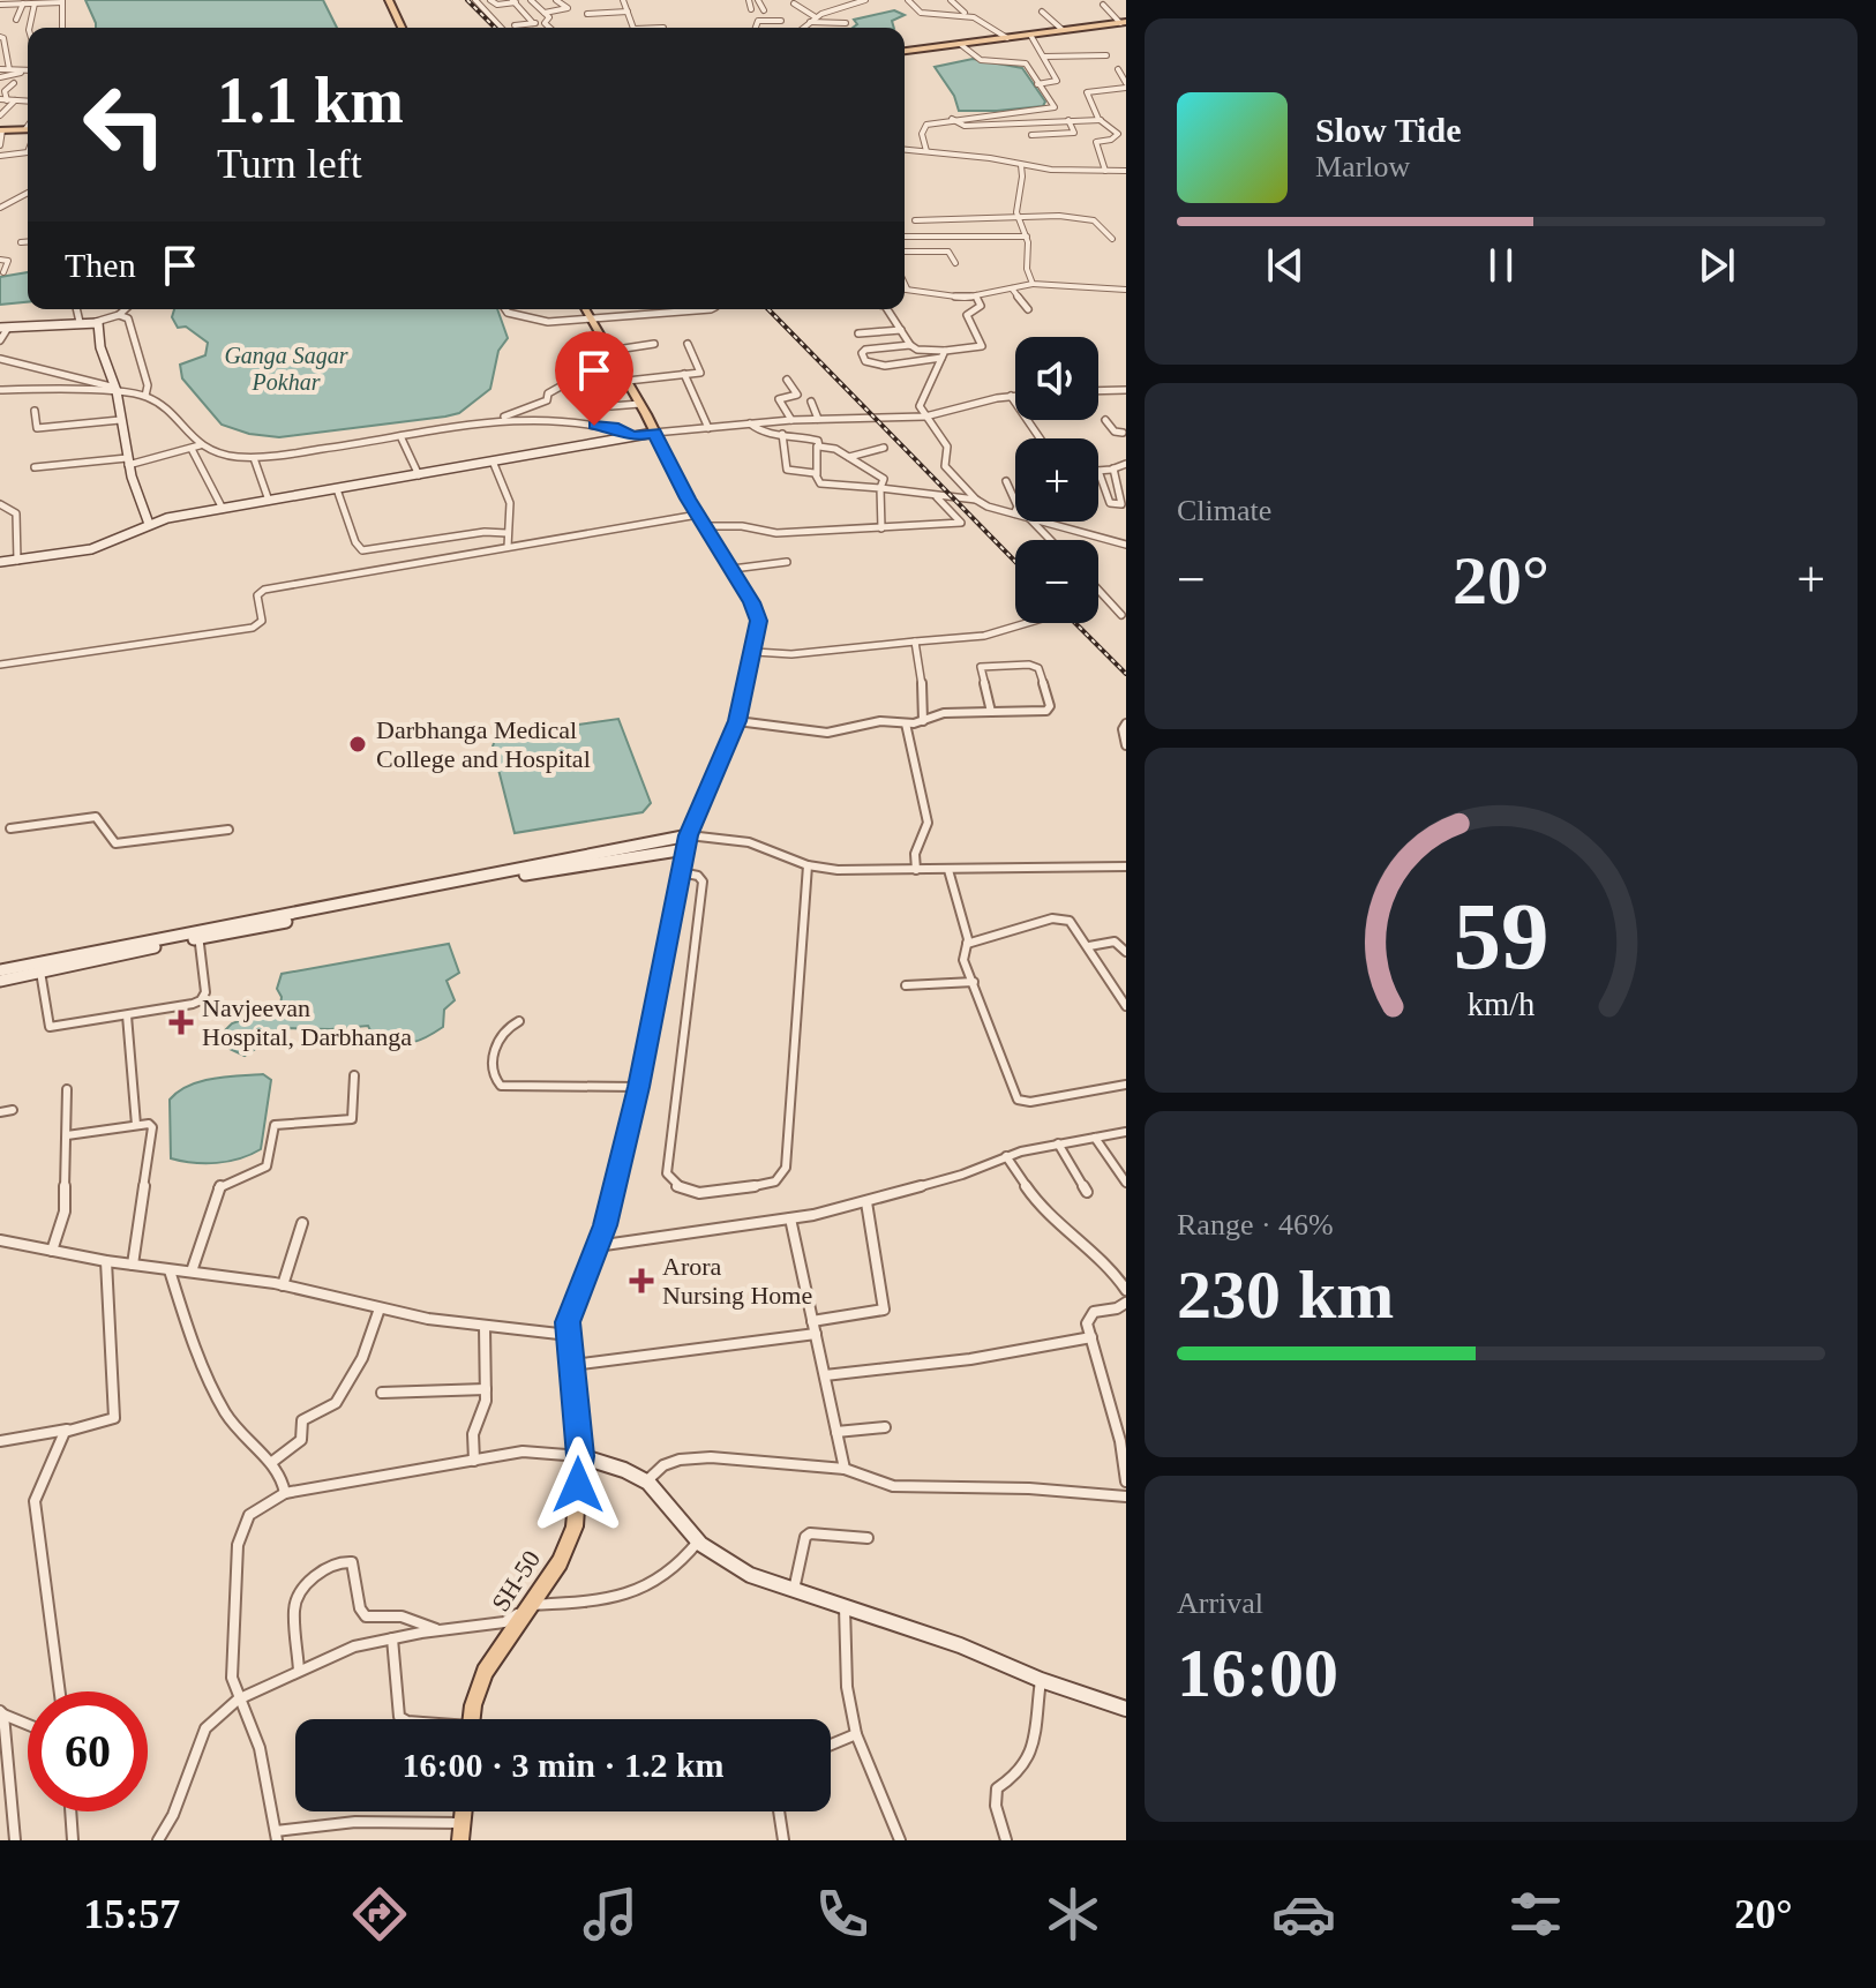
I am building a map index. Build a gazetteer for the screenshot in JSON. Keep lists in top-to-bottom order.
{
  "streets": {
    "main road": ["SH-50"]
  },
  "water": ["Ganga Sagar Pokhar"],
  "places": {
    "other": ["Darbhanga Medical College and Hospital"],
    "health": ["Navjeevan Hospital, Darbhanga", "Arora Nursing Home"]
  },
  "page": {
    "turn": ["1.1 km", "Turn left"],
    "song": ["Slow Tide", "Marlow"],
    "then": "Then",
    "map_buttons": ["+", "−"],
    "tile": [
      "Climate",
      ["Range · 46%", "230 km"],
      ["Arrival", "16:00"]
    ],
    "heat": ["−", "20°", "+"],
    "limit": "60",
    "trip": "16:00 · 3 min · 1.2 km",
    "tabs": ["15:57", "20°"],
    "gauge": ["59", "km/h"]
  }
}
